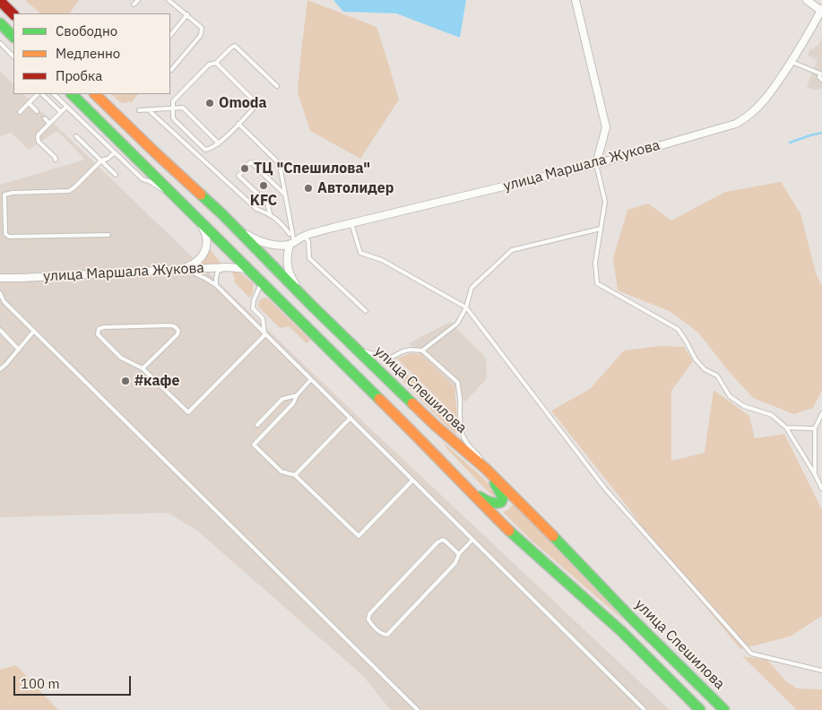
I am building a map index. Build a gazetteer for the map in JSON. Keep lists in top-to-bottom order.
{
  "streets": {
    "main road": ["улица Спешилова"],
    "street": ["улица Маршала Жукова"]
  },
  "places": [
    "Omoda",
    "ТЦ \"Спешилова\"",
    "KFC",
    "Автолидер",
    "#кафе"
  ],
  "legend": ["Свободно", "Медленно", "Пробка"],
  "scale_bar": "100 m"
}
